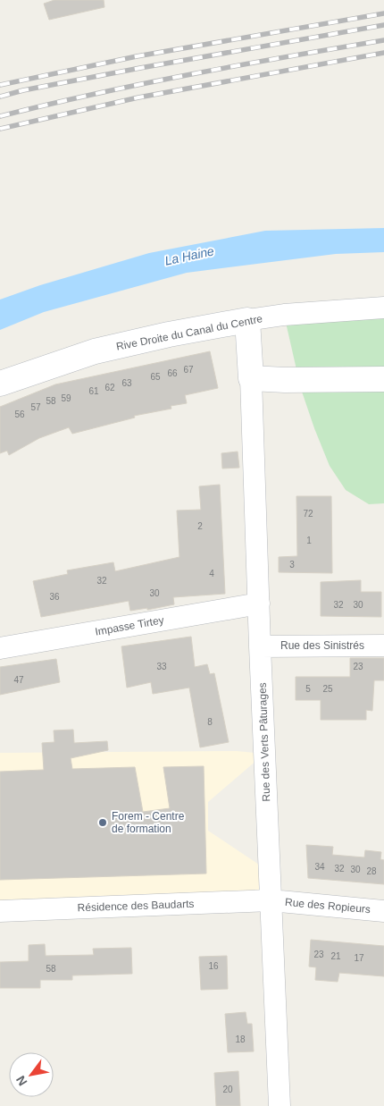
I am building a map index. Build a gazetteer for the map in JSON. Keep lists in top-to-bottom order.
{
  "streets": {
    "street": [
      "Rive Droite du Canal du Centre",
      "Impasse Tirtey",
      "Rue des Sinistrés",
      "Rue des Verts Pâturages",
      "Résidence des Baudarts",
      "Rue des Ropieurs"
    ]
  },
  "crossings": [
    ["Impasse Tirtey", "Rue des Verts Pâturages"],
    ["Rue des Sinistrés", "Rue des Verts Pâturages"],
    ["Rue des Verts Pâturages", "Résidence des Baudarts"],
    ["Rue des Verts Pâturages", "Rue des Ropieurs"],
    ["Résidence des Baudarts", "Rue des Ropieurs"]
  ],
  "water": ["La Haine"],
  "places": ["Forem - Centre de formation"],
  "house_numbers": [
    "67",
    "66",
    "65",
    "63",
    "62",
    "61",
    "59",
    "58",
    "57",
    "56",
    "72",
    "2",
    "1",
    "3",
    "4",
    "32",
    "30",
    "36",
    "32",
    "30",
    "33",
    "23",
    "47",
    "5",
    "25",
    "8",
    "34",
    "32",
    "30",
    "28",
    "23",
    "21",
    "17",
    "16",
    "58",
    "18",
    "20"
  ],
  "north": "bottom left"
}
